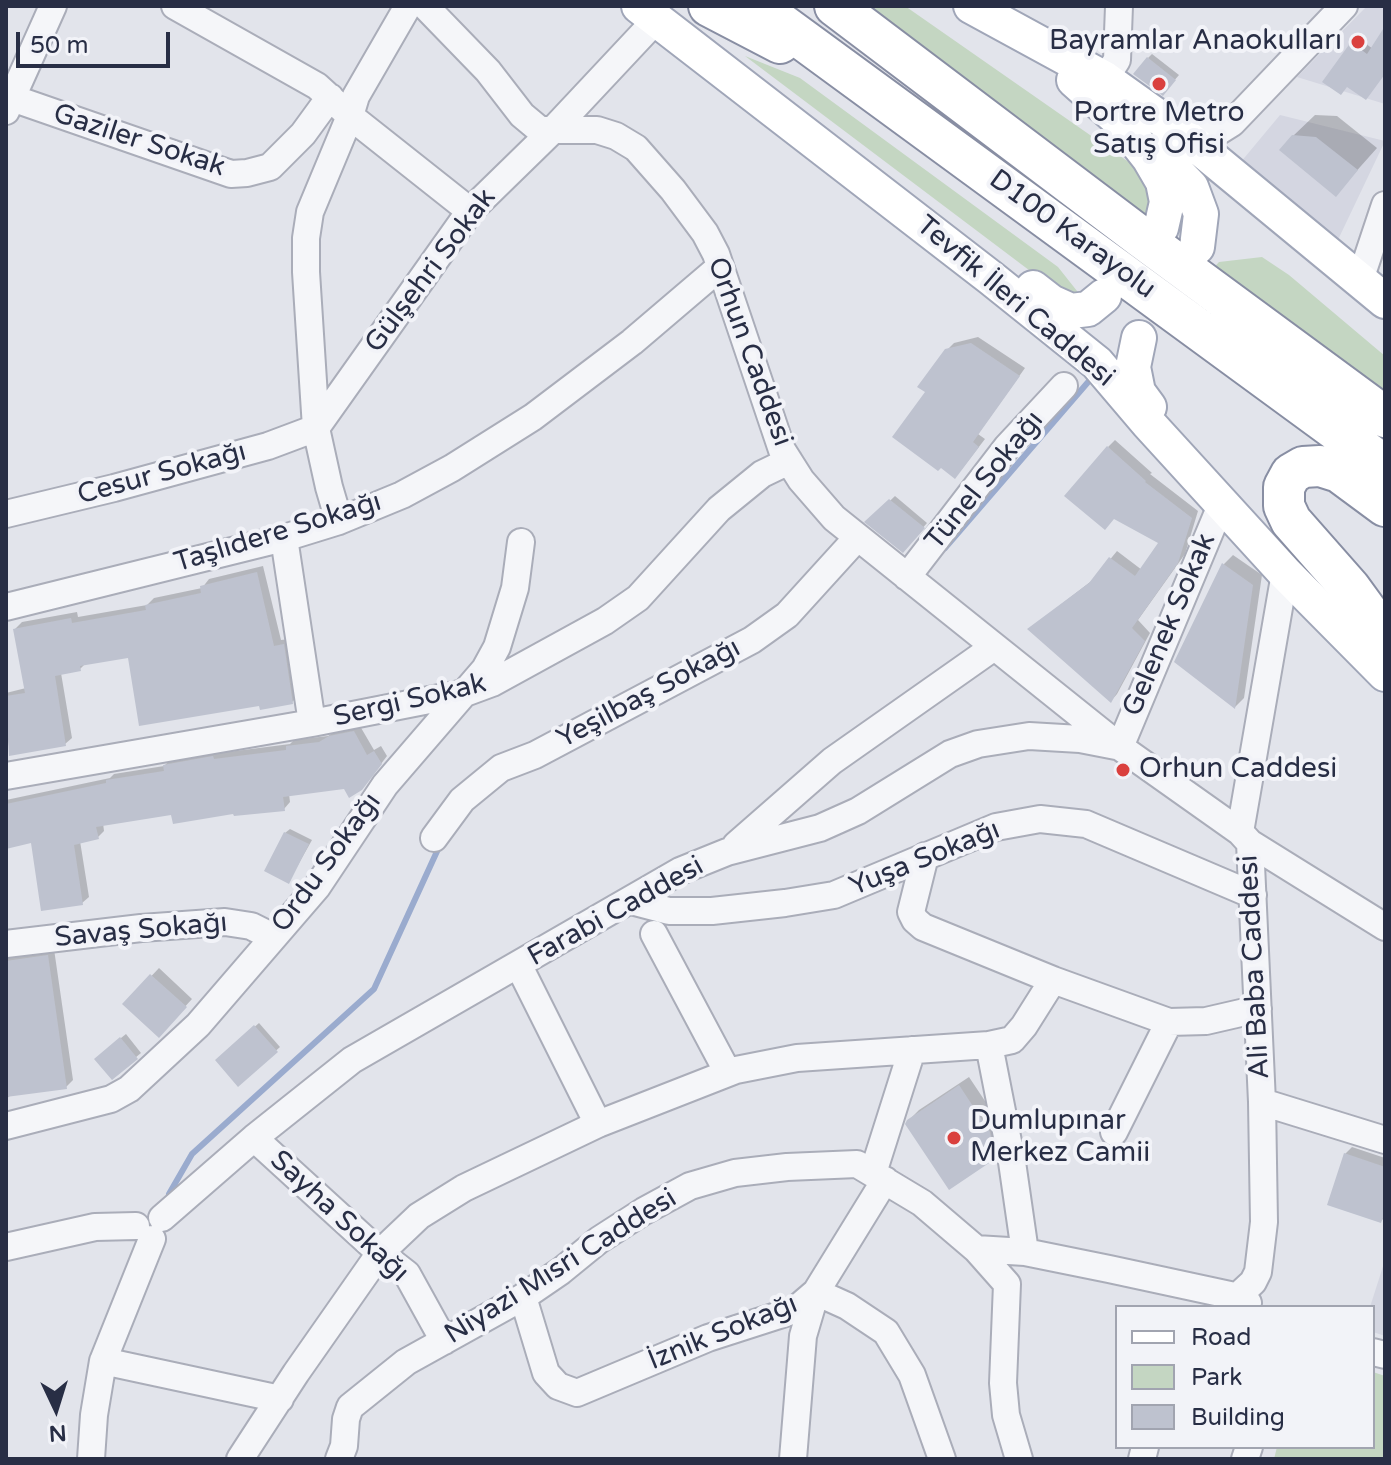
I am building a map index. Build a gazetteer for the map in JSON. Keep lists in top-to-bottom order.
{
  "streets": {
    "highway": ["D100 Karayolu"],
    "main road": ["Tevfik İleri Caddesi"],
    "street": [
      "Gaziler Sokak",
      "Gülşehri Sokak",
      "Orhun Caddesi",
      "Cesur Sokağı",
      "Tünel Sokağı",
      "Taşlıdere Sokağı",
      "Gelenek Sokak",
      "Yeşilbaş Sokağı",
      "Sergi Sokak",
      "Yuşa Sokağı",
      "Ordu Sokağı",
      "Farabi Caddesi",
      "Savaş Sokağı",
      "Ali Baba Caddesi",
      "Sayha Sokağı",
      "Niyazi Mısri Caddesi",
      "İznik Sokağı"
    ]
  },
  "crossings": [
    ["Gülşehri Sokak", "Tevfik İleri Caddesi"],
    ["Gülşehri Sokak", "Orhun Caddesi"],
    ["Gülşehri Sokak", "Cesur Sokağı"],
    ["Tevfik İleri Caddesi", "Gelenek Sokak"],
    ["Tevfik İleri Caddesi", "Ali Baba Caddesi"],
    ["Orhun Caddesi", "Tünel Sokağı"],
    ["Orhun Caddesi", "Taşlıdere Sokağı"],
    ["Orhun Caddesi", "Gelenek Sokak"],
    ["Orhun Caddesi", "Yeşilbaş Sokağı"],
    ["Orhun Caddesi", "Sergi Sokak"],
    ["Orhun Caddesi", "Farabi Caddesi"],
    ["Gelenek Sokak", "Farabi Caddesi"],
    ["Sergi Sokak", "Ordu Sokağı"],
    ["Yuşa Sokağı", "Farabi Caddesi"],
    ["Yuşa Sokağı", "Ali Baba Caddesi"],
    ["Ordu Sokağı", "Savaş Sokağı"],
    ["Farabi Caddesi", "Ali Baba Caddesi"],
    ["Farabi Caddesi", "Sayha Sokağı"],
    ["Sayha Sokağı", "Niyazi Mısri Caddesi"],
    ["Niyazi Mısri Caddesi", "İznik Sokağı"]
  ],
  "places": [
    "Bayramlar Anaokulları",
    "Portre Metro Satış Ofisi",
    "Orhun Caddesi̇",
    "Dumlupınar Merkez Camii"
  ],
  "legend": ["Road", "Park", "Building"],
  "scale_bar": "50 m",
  "north": "bottom"
}
